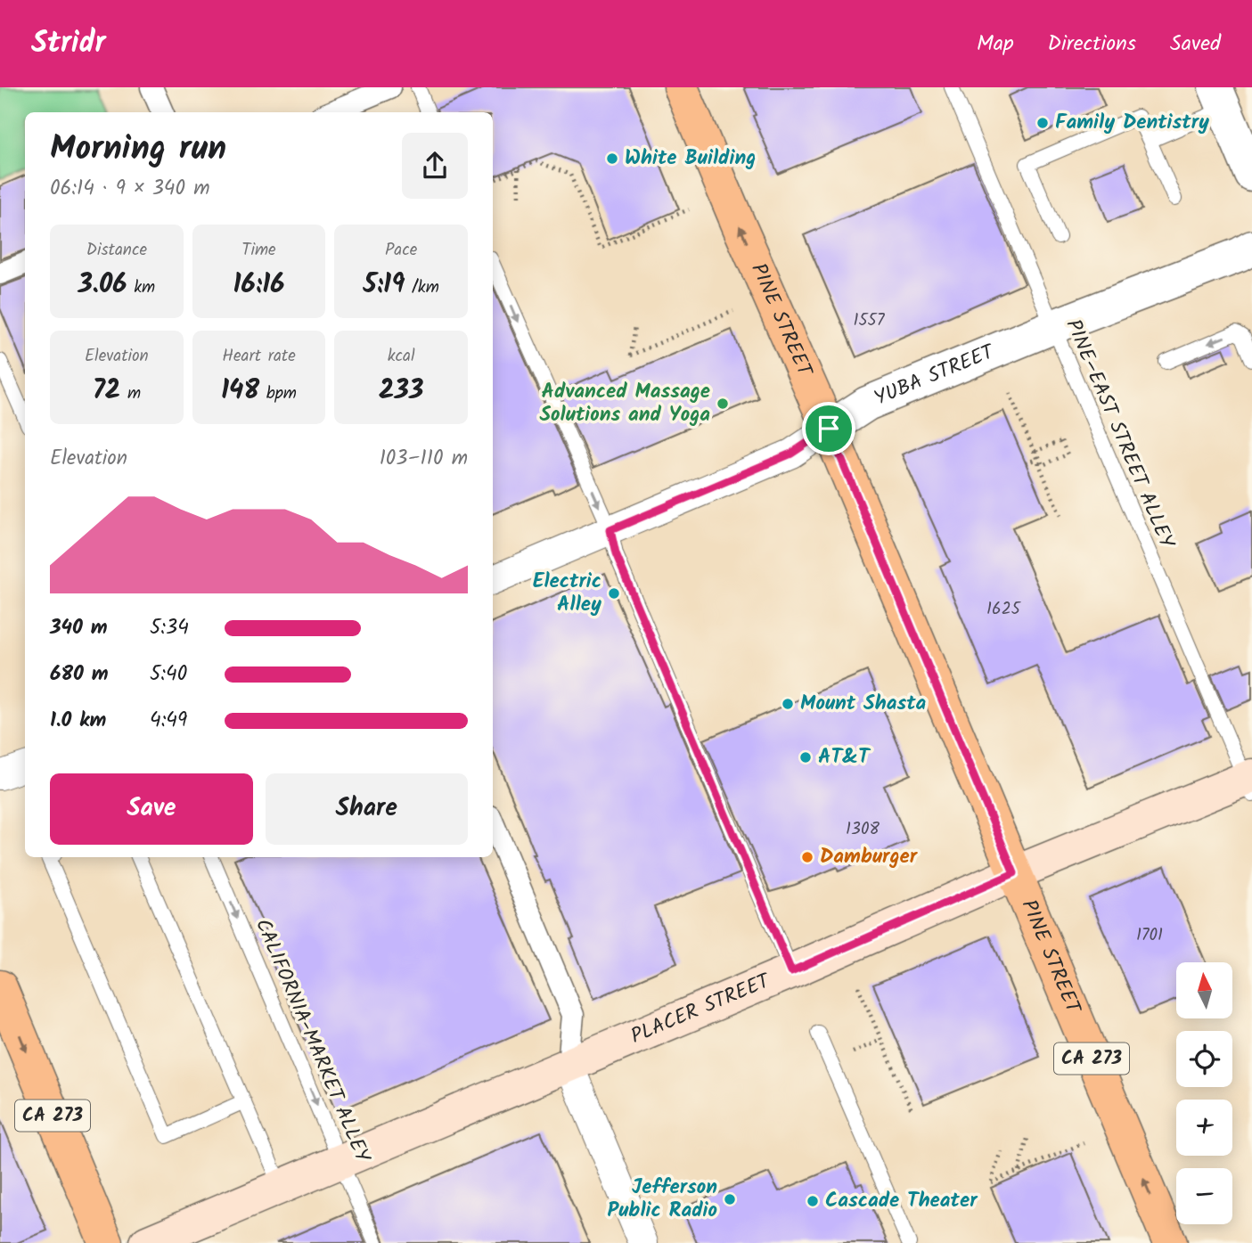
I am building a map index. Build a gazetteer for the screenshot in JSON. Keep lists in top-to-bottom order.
{
  "streets": {
    "main road": ["PINE STREET", "PLACER STREET", "CA 273"],
    "street": ["YUBA STREET"],
    "lane": ["PINE–EAST STREET ALLEY", "CALIFORNIA-MARKET ALLEY"]
  },
  "crossings": [
    ["PINE STREET", "YUBA STREET"],
    ["PINE STREET", "PLACER STREET"],
    ["YUBA STREET", "PINE–EAST STREET ALLEY"],
    ["PINE–EAST STREET ALLEY", "PLACER STREET"],
    ["PLACER STREET", "CALIFORNIA-MARKET ALLEY"]
  ],
  "one_way": ["PINE STREET"],
  "places": [
    "Family Dentistry",
    "White Building",
    "Advanced Massage Solutions and Yoga",
    "Electric Alley",
    "Mount Shasta",
    "AT&T",
    "Damburger",
    "Jefferson Public Radio",
    "Cascade Theater"
  ],
  "house_numbers": [
    "1557",
    "1625",
    "1308",
    "1701"
  ],
  "north": "top",
  "page": {
    "header": "Stridr",
    "nav": ["Map", "Directions", "Saved"],
    "heading": ["Morning run", "06:14 · 9 × 340 m"],
    "stats": [
      ["Distance", "3.06 km"],
      ["Time", "16:16"],
      ["Pace", "5:19 /km"],
      ["Elevation", "72 m"],
      ["Heart rate", "148 bpm"],
      ["kcal", "233"]
    ],
    "chart": ["Elevation", "103–110 m"],
    "list": [
      {
        "name": "340 m",
        "note": "5:34"
      },
      {
        "name": "680 m",
        "note": "5:40"
      },
      {
        "name": "1.0 km",
        "note": "4:49"
      }
    ],
    "buttons": ["Save", "Share"],
    "map_buttons": ["+", "−"]
  }
}
